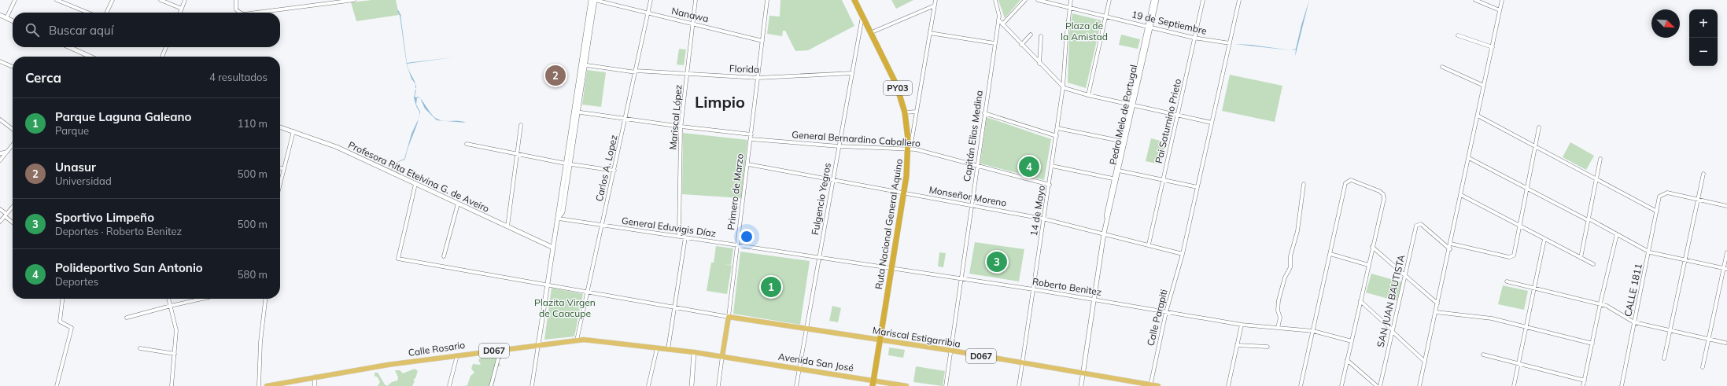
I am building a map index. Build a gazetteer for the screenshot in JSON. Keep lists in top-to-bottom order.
{
  "streets": {
    "highway": ["PY03", "Ruta Nacional General Aquino"],
    "main road": [
      "Primero de Marzo",
      "Mariscal Estigarribia",
      "Calle Rosario",
      "D067",
      "Avenida San José"
    ],
    "street": [
      "Nanawa",
      "19 de Septiembre",
      "Florida",
      "Pedro Melo de Portugal",
      "Mariscal López",
      "Pai Saturnino Prieto",
      "Capitán Elias Medina",
      "General Bernardino Caballero",
      "Carlos A. Lopez",
      "Profesora Rita Etelvina G. de Aveiro",
      "Monseñor Moreno",
      "Fulgencio Yegros",
      "14 de Mayo",
      "General Eduvigis Díaz",
      "Roberto Benitez",
      "CALLE 1811",
      "SAN JUAN BAUTISTA",
      "Calle Parapiti"
    ]
  },
  "crossings": [
    ["Nanawa", "Mariscal López"],
    ["Nanawa", "Carlos A. Lopez"],
    ["Nanawa", "Primero de Marzo"],
    ["19 de Septiembre", "Pedro Melo de Portugal"],
    ["19 de Septiembre", "Pai Saturnino Prieto"],
    ["19 de Septiembre", "14 de Mayo"],
    ["19 de Septiembre", "Calle Parapiti"],
    ["Florida", "Mariscal López"],
    ["Florida", "Carlos A. Lopez"],
    ["Florida", "Primero de Marzo"],
    ["Florida", "Fulgencio Yegros"],
    ["Pedro Melo de Portugal", "Monseñor Moreno"],
    ["Pedro Melo de Portugal", "Roberto Benitez"],
    ["Pedro Melo de Portugal", "Mariscal Estigarribia"],
    ["Mariscal López", "General Eduvigis Díaz"],
    ["Pai Saturnino Prieto", "Monseñor Moreno"],
    ["Capitán Elias Medina", "General Bernardino Caballero"],
    ["Capitán Elias Medina", "Monseñor Moreno"],
    ["Capitán Elias Medina", "Roberto Benitez"],
    ["Capitán Elias Medina", "Mariscal Estigarribia"],
    ["General Bernardino Caballero", "Primero de Marzo"],
    ["General Bernardino Caballero", "Fulgencio Yegros"],
    ["General Bernardino Caballero", "14 de Mayo"],
    ["General Bernardino Caballero", "Ruta Nacional General Aquino"],
    ["Carlos A. Lopez", "General Eduvigis Díaz"],
    ["Carlos A. Lopez", "Calle Rosario"],
    ["Primero de Marzo", "Monseñor Moreno"],
    ["Primero de Marzo", "General Eduvigis Díaz"],
    ["Primero de Marzo", "Mariscal Estigarribia"],
    ["Primero de Marzo", "Calle Rosario"],
    ["Primero de Marzo", "Avenida San José"],
    ["Monseñor Moreno", "Fulgencio Yegros"],
    ["Monseñor Moreno", "14 de Mayo"],
    ["Monseñor Moreno", "Ruta Nacional General Aquino"],
    ["Monseñor Moreno", "Calle Parapiti"],
    ["Fulgencio Yegros", "Ruta Nacional General Aquino"],
    ["Fulgencio Yegros", "General Eduvigis Díaz"],
    ["Fulgencio Yegros", "Mariscal Estigarribia"],
    ["Fulgencio Yegros", "Avenida San José"],
    ["14 de Mayo", "Roberto Benitez"],
    ["14 de Mayo", "Mariscal Estigarribia"],
    ["Ruta Nacional General Aquino", "General Eduvigis Díaz"],
    ["Ruta Nacional General Aquino", "Roberto Benitez"],
    ["Ruta Nacional General Aquino", "Mariscal Estigarribia"],
    ["Ruta Nacional General Aquino", "Avenida San José"],
    ["General Eduvigis Díaz", "Roberto Benitez"],
    ["Roberto Benitez", "Calle Parapiti"],
    ["Calle Parapiti", "Mariscal Estigarribia"],
    ["Calle Rosario", "Avenida San José"]
  ],
  "districts": ["Limpio"],
  "parks": ["Plaza de la Amistad", "Plazita Virgen de Caacupe"],
  "north": "bottom right",
  "page": {
    "map_buttons": ["+", "−"],
    "search": "Buscar aquí",
    "heading": ["Cerca", "4 resultados"],
    "pins": [
      "2",
      "4",
      "3",
      "1"
    ],
    "list": [
      {
        "mark": "1",
        "name": "Parque Laguna Galeano",
        "note": "Parque",
        "value": "110 m"
      },
      {
        "mark": "2",
        "name": "Unasur",
        "note": "Universidad",
        "value": "500 m"
      },
      {
        "mark": "3",
        "name": "Sportivo Limpeño",
        "note": "Deportes · Roberto Benitez",
        "value": "500 m"
      },
      {
        "mark": "4",
        "name": "Polideportivo San Antonio",
        "note": "Deportes",
        "value": "580 m"
      }
    ]
  }
}
